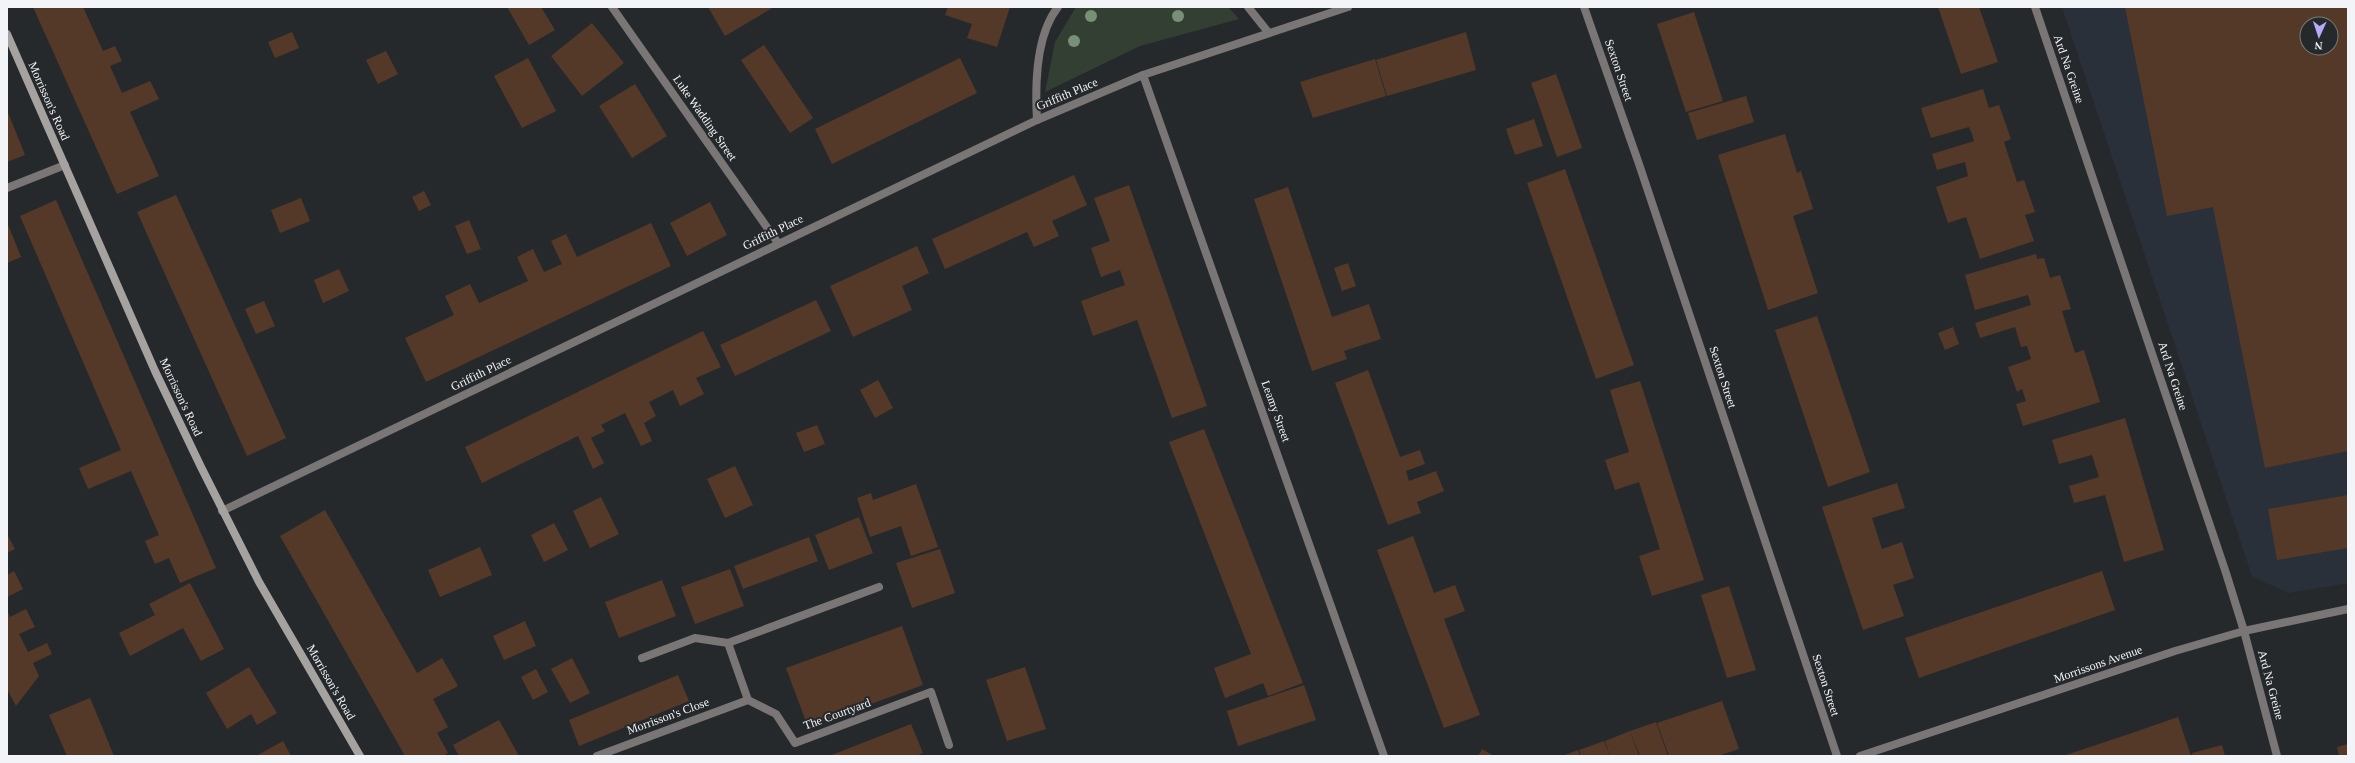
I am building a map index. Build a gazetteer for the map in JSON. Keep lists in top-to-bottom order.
{
  "streets": {
    "main road": ["Morrisson's Road"],
    "street": [
      "Ard Na Greine",
      "Sexton Street",
      "Griffith Place",
      "Luke Wadding Street",
      "Leamy Street",
      "Morrissons Avenue",
      "The Courtyard",
      "Morrisson's Close"
    ]
  },
  "crossings": [
    ["Ard Na Greine", "Morrissons Avenue"],
    ["Griffith Place", "Morrisson's Road"],
    ["Griffith Place", "Luke Wadding Street"],
    ["Griffith Place", "Leamy Street"],
    ["The Courtyard", "Morrisson's Close"]
  ],
  "north": "bottom"
}
